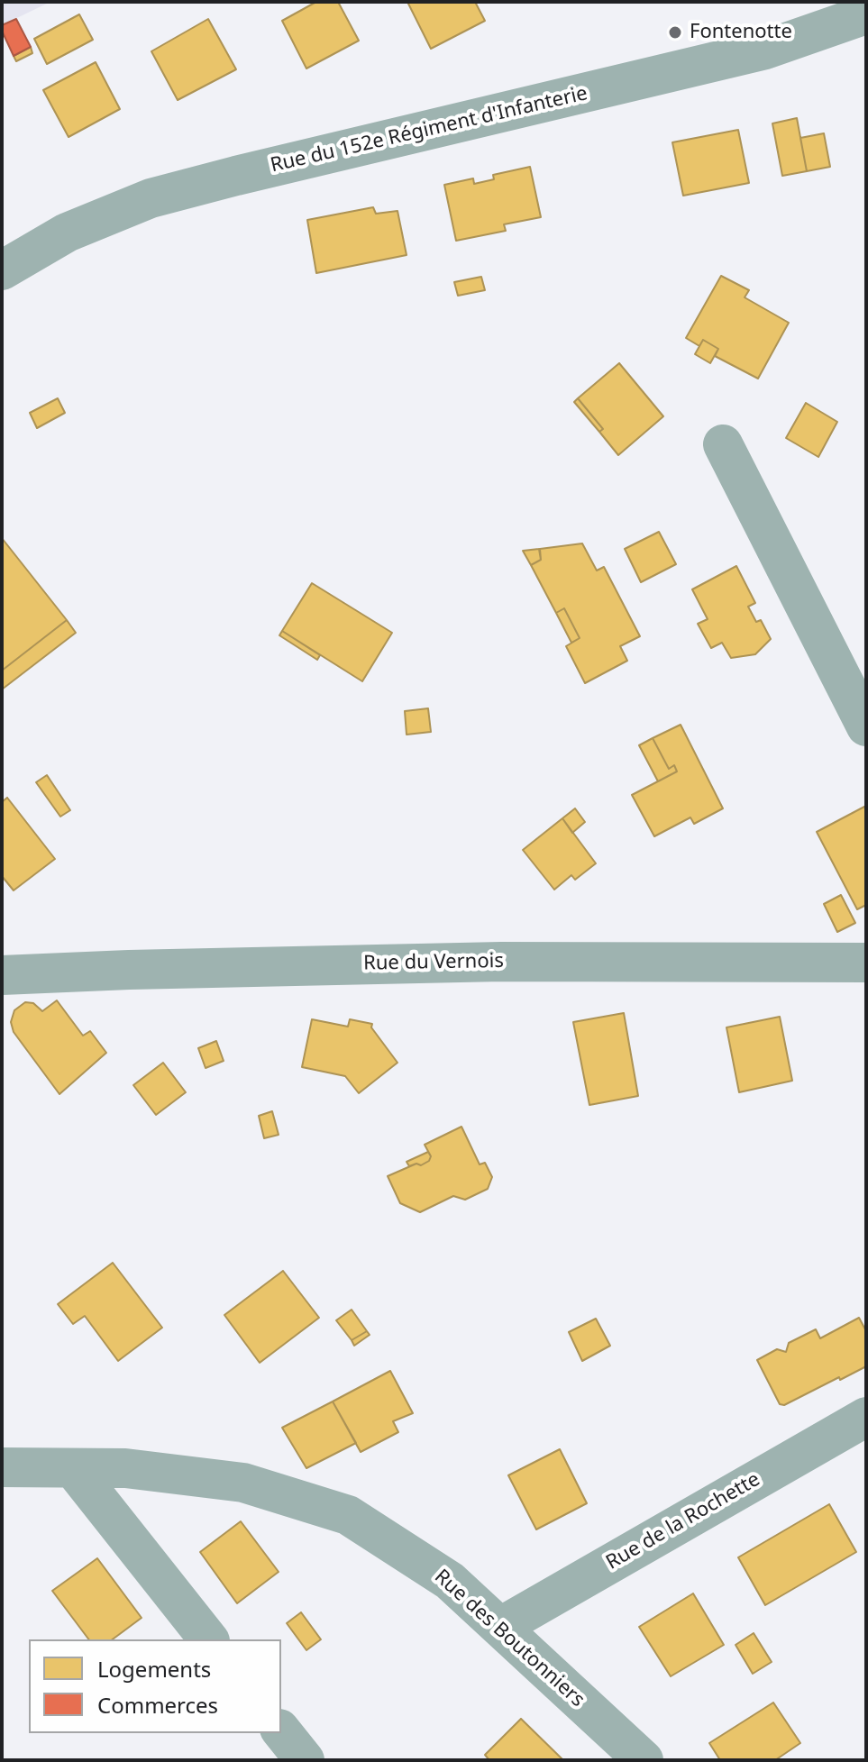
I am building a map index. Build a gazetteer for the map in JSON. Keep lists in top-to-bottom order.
{
  "streets": {
    "street": [
      "Rue du 152e Régiment d'Infanterie",
      "Rue du Vernois",
      "Rue de la Rochette",
      "Rue des Boutonniers"
    ]
  },
  "crossings": [
    ["Rue de la Rochette", "Rue des Boutonniers"]
  ],
  "places": ["Fontenotte"],
  "legend": ["Logements", "Commerces"]
}
